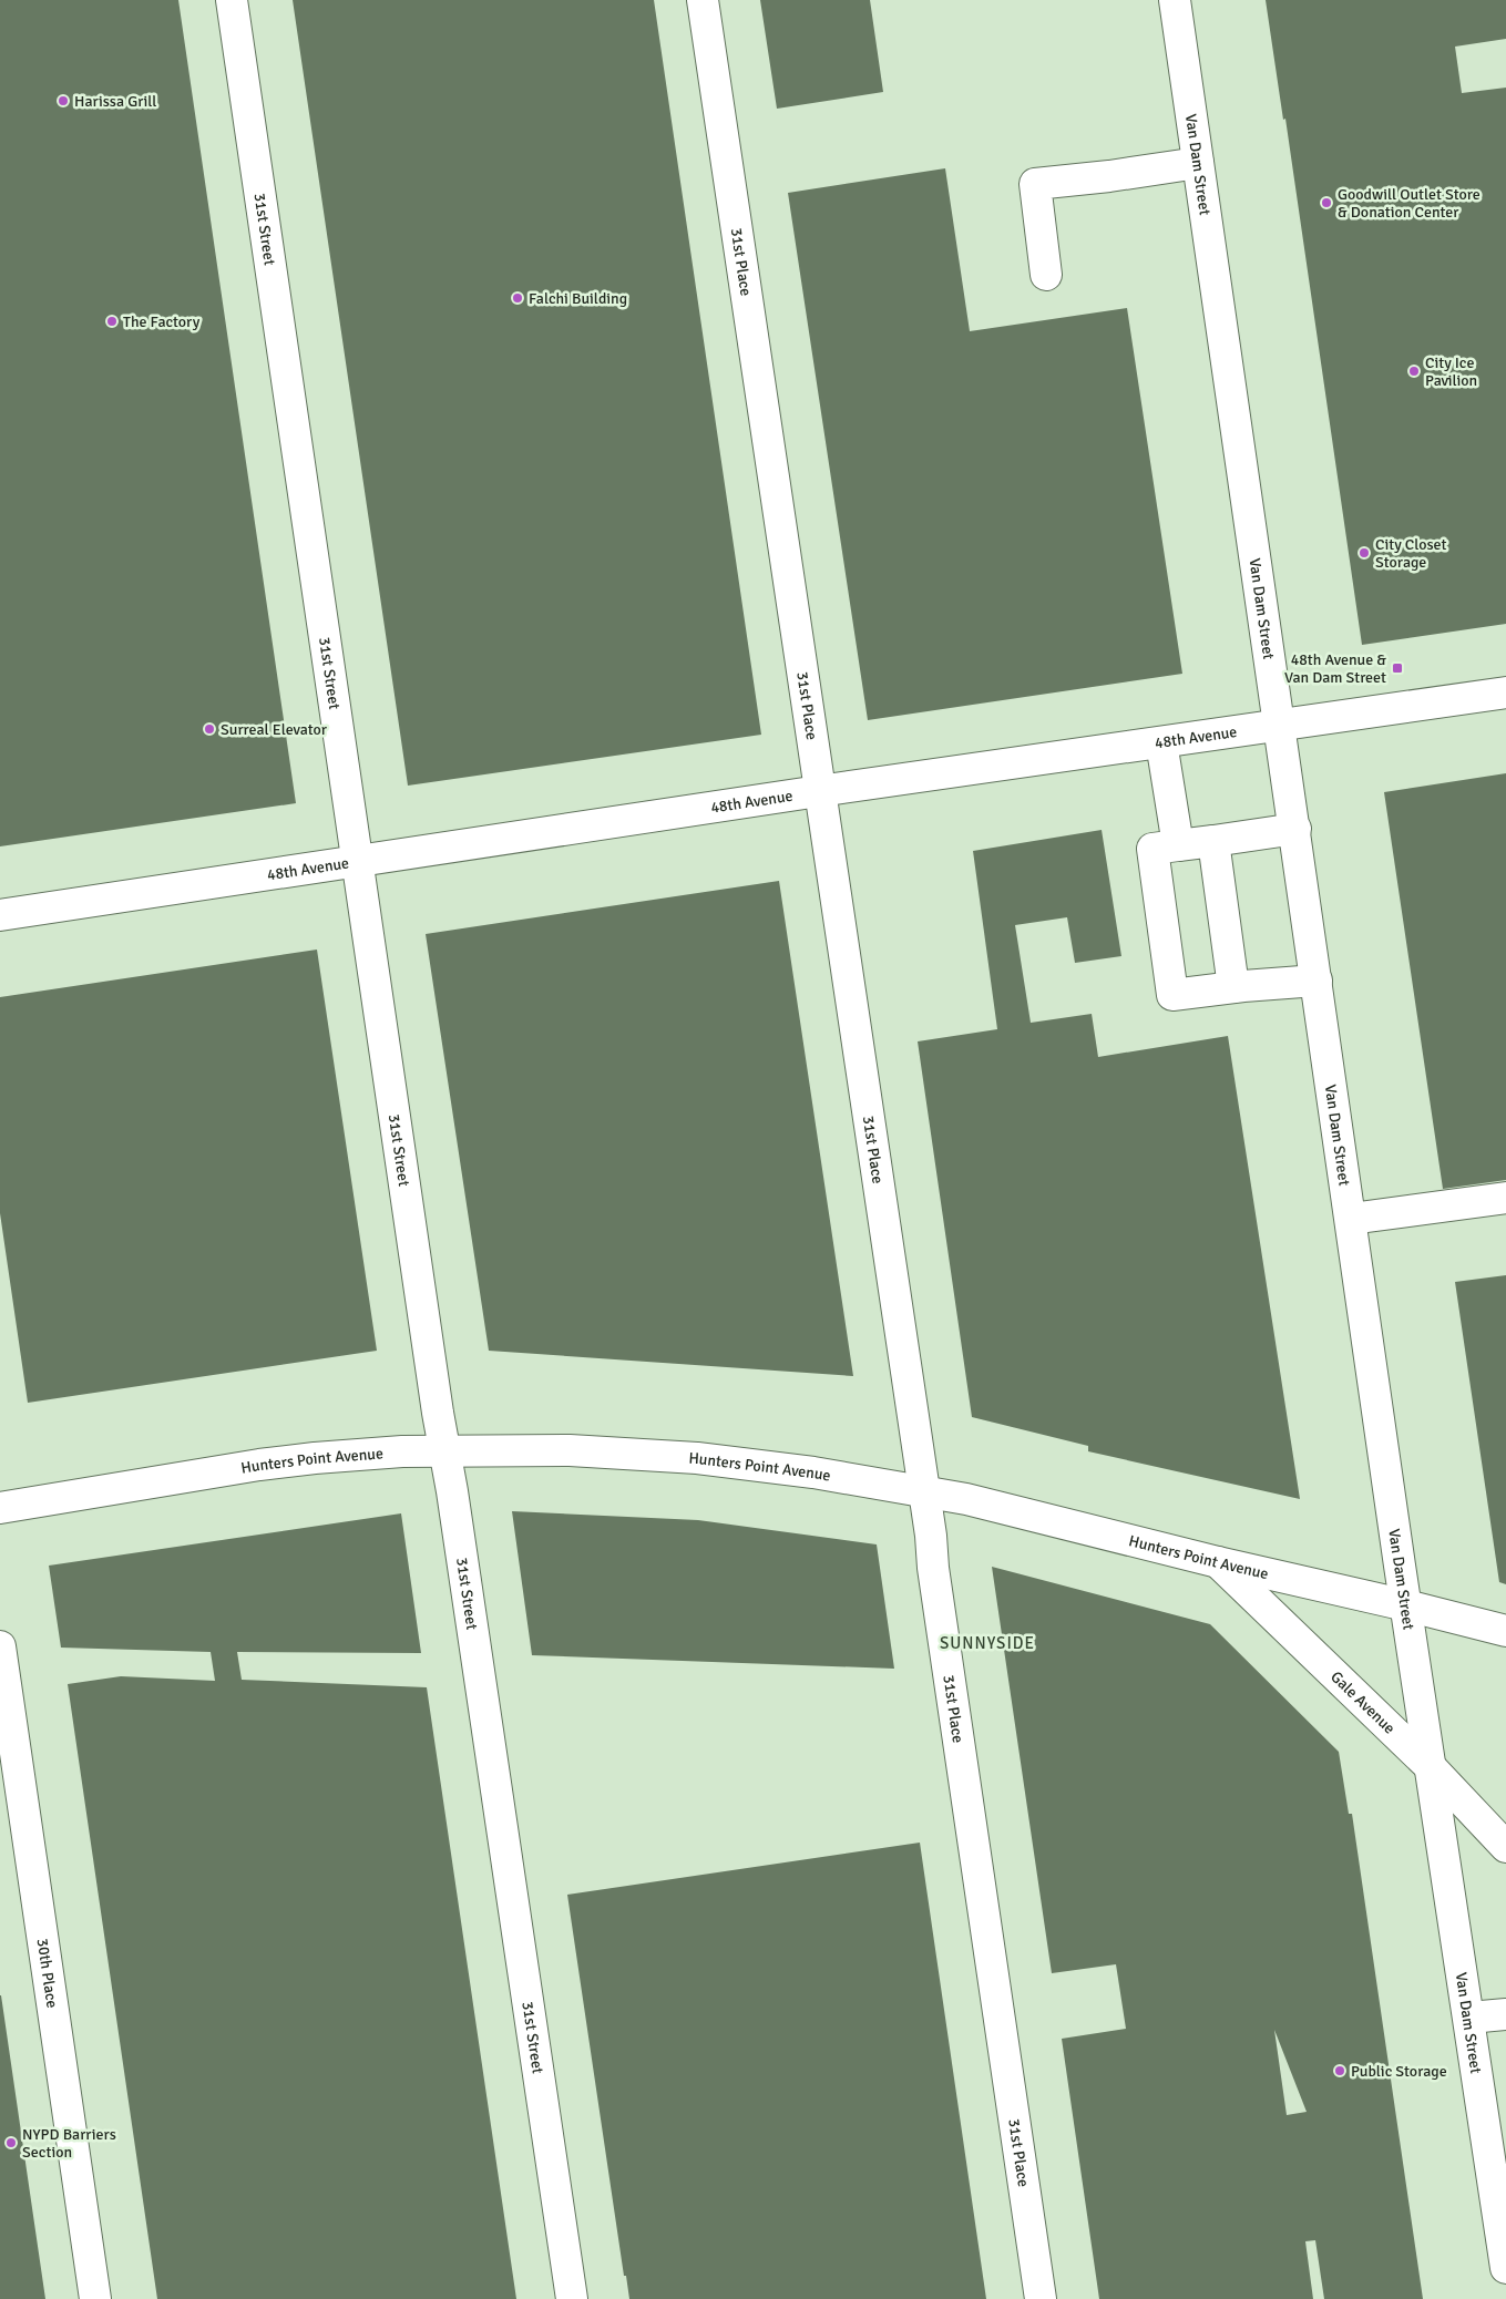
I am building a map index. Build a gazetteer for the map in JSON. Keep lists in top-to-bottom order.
{
  "streets": {
    "street": [
      "Van Dam Street",
      "31st Street",
      "31st Place",
      "48th Avenue",
      "Hunters Point Avenue",
      "Gale Avenue",
      "30th Place"
    ]
  },
  "crossings": [
    ["Van Dam Street", "48th Avenue"],
    ["Van Dam Street", "Hunters Point Avenue"],
    ["Van Dam Street", "Gale Avenue"],
    ["31st Street", "48th Avenue"],
    ["31st Street", "Hunters Point Avenue"],
    ["31st Place", "48th Avenue"],
    ["31st Place", "Hunters Point Avenue"],
    ["Hunters Point Avenue", "Gale Avenue"]
  ],
  "districts": ["SUNNYSIDE"],
  "places": {
    "other": [
      "Harissa Grill",
      "Goodwill Outlet Store & Donation Center",
      "Falchi Building",
      "The Factory",
      "City Ice Pavilion",
      "City Closet Storage",
      "Surreal Elevator",
      "Public Storage",
      "NYPD Barriers Section"
    ],
    "transit": ["48th Avenue & Van Dam Street"]
  }
}
